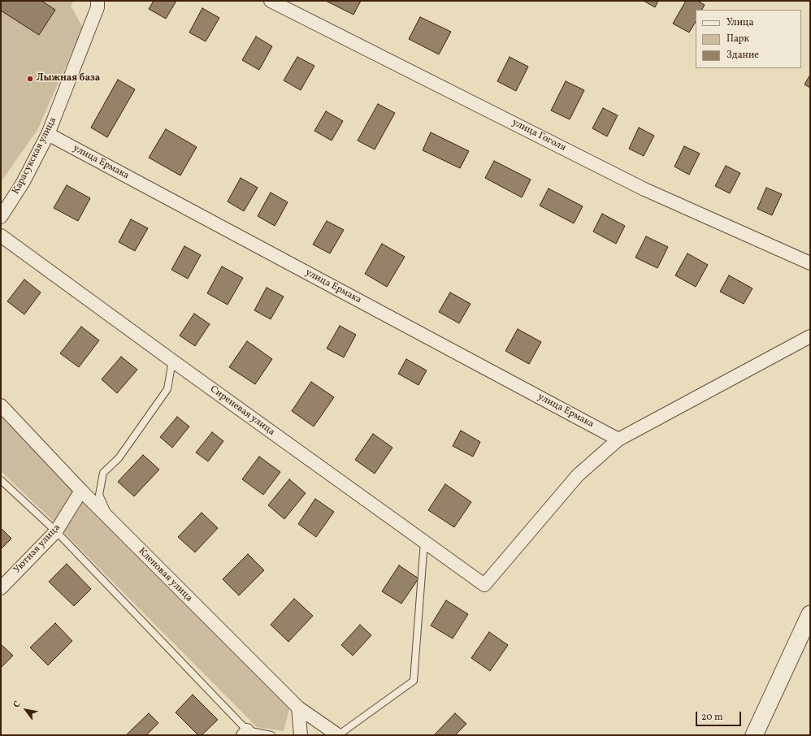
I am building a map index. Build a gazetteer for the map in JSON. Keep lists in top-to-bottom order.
{
  "streets": {
    "street": [
      "улица Гоголя",
      "Карасукская улица",
      "улица Ермака",
      "Сиреневая улица",
      "Уютная улица",
      "Кленовая улица"
    ]
  },
  "crossings": [
    ["Карасукская улица", "улица Ермака"],
    ["улица Ермака", "Сиреневая улица"],
    ["Уютная улица", "Кленовая улица"]
  ],
  "places": ["Лыжная база"],
  "legend": ["Улица", "Парк", "Здание"],
  "scale_bar": "20 m",
  "north": "top left"
}
